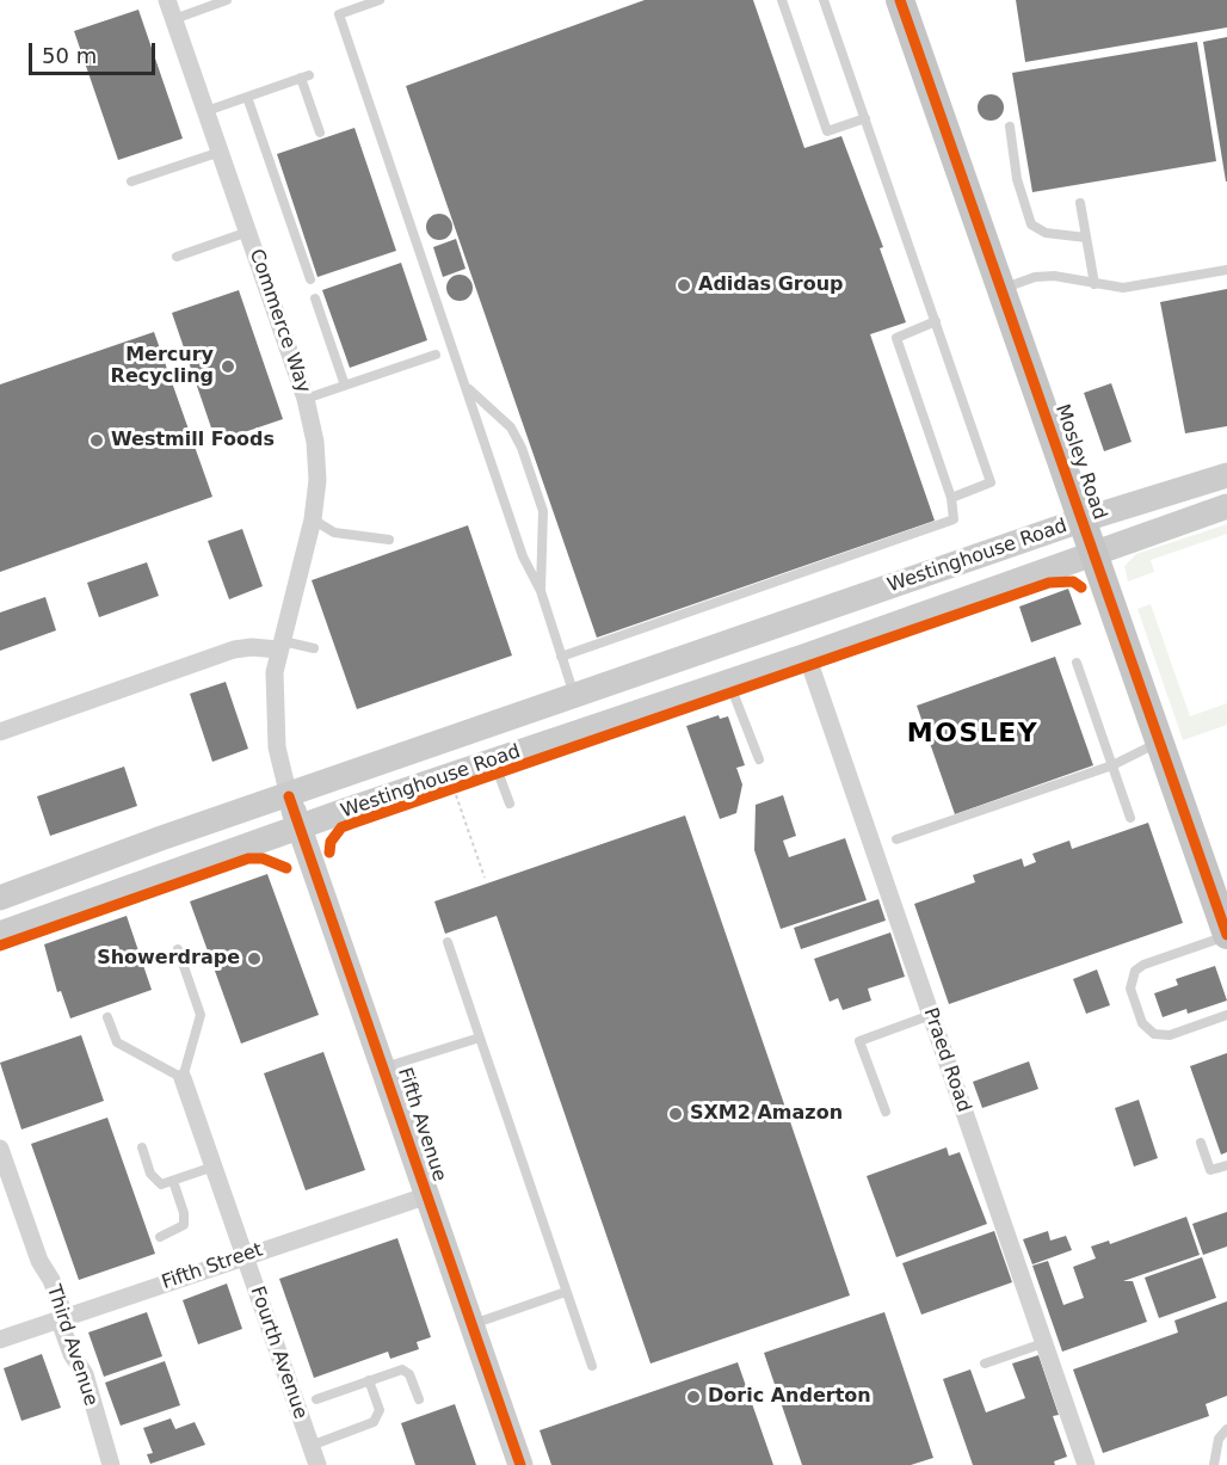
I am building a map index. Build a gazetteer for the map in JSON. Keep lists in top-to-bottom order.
{
  "streets": {
    "main road": ["Mosley Road"],
    "street": [
      "Commerce Way",
      "Westinghouse Road",
      "Praed Road",
      "Fifth Avenue",
      "Fifth Street",
      "Third Avenue",
      "Fourth Avenue"
    ]
  },
  "crossings": [
    ["Commerce Way", "Westinghouse Road"],
    ["Commerce Way", "Fifth Avenue"],
    ["Mosley Road", "Westinghouse Road"],
    ["Westinghouse Road", "Praed Road"],
    ["Westinghouse Road", "Fifth Avenue"],
    ["Fifth Avenue", "Fifth Street"],
    ["Fifth Street", "Third Avenue"],
    ["Fifth Street", "Fourth Avenue"]
  ],
  "districts": ["MOSLEY"],
  "places": [
    "Adidas Group",
    "Mercury Recycling",
    "Westmill Foods",
    "Showerdrape",
    "SXM2 Amazon",
    "Doric Anderton"
  ],
  "scale_bar": "50 m"
}
